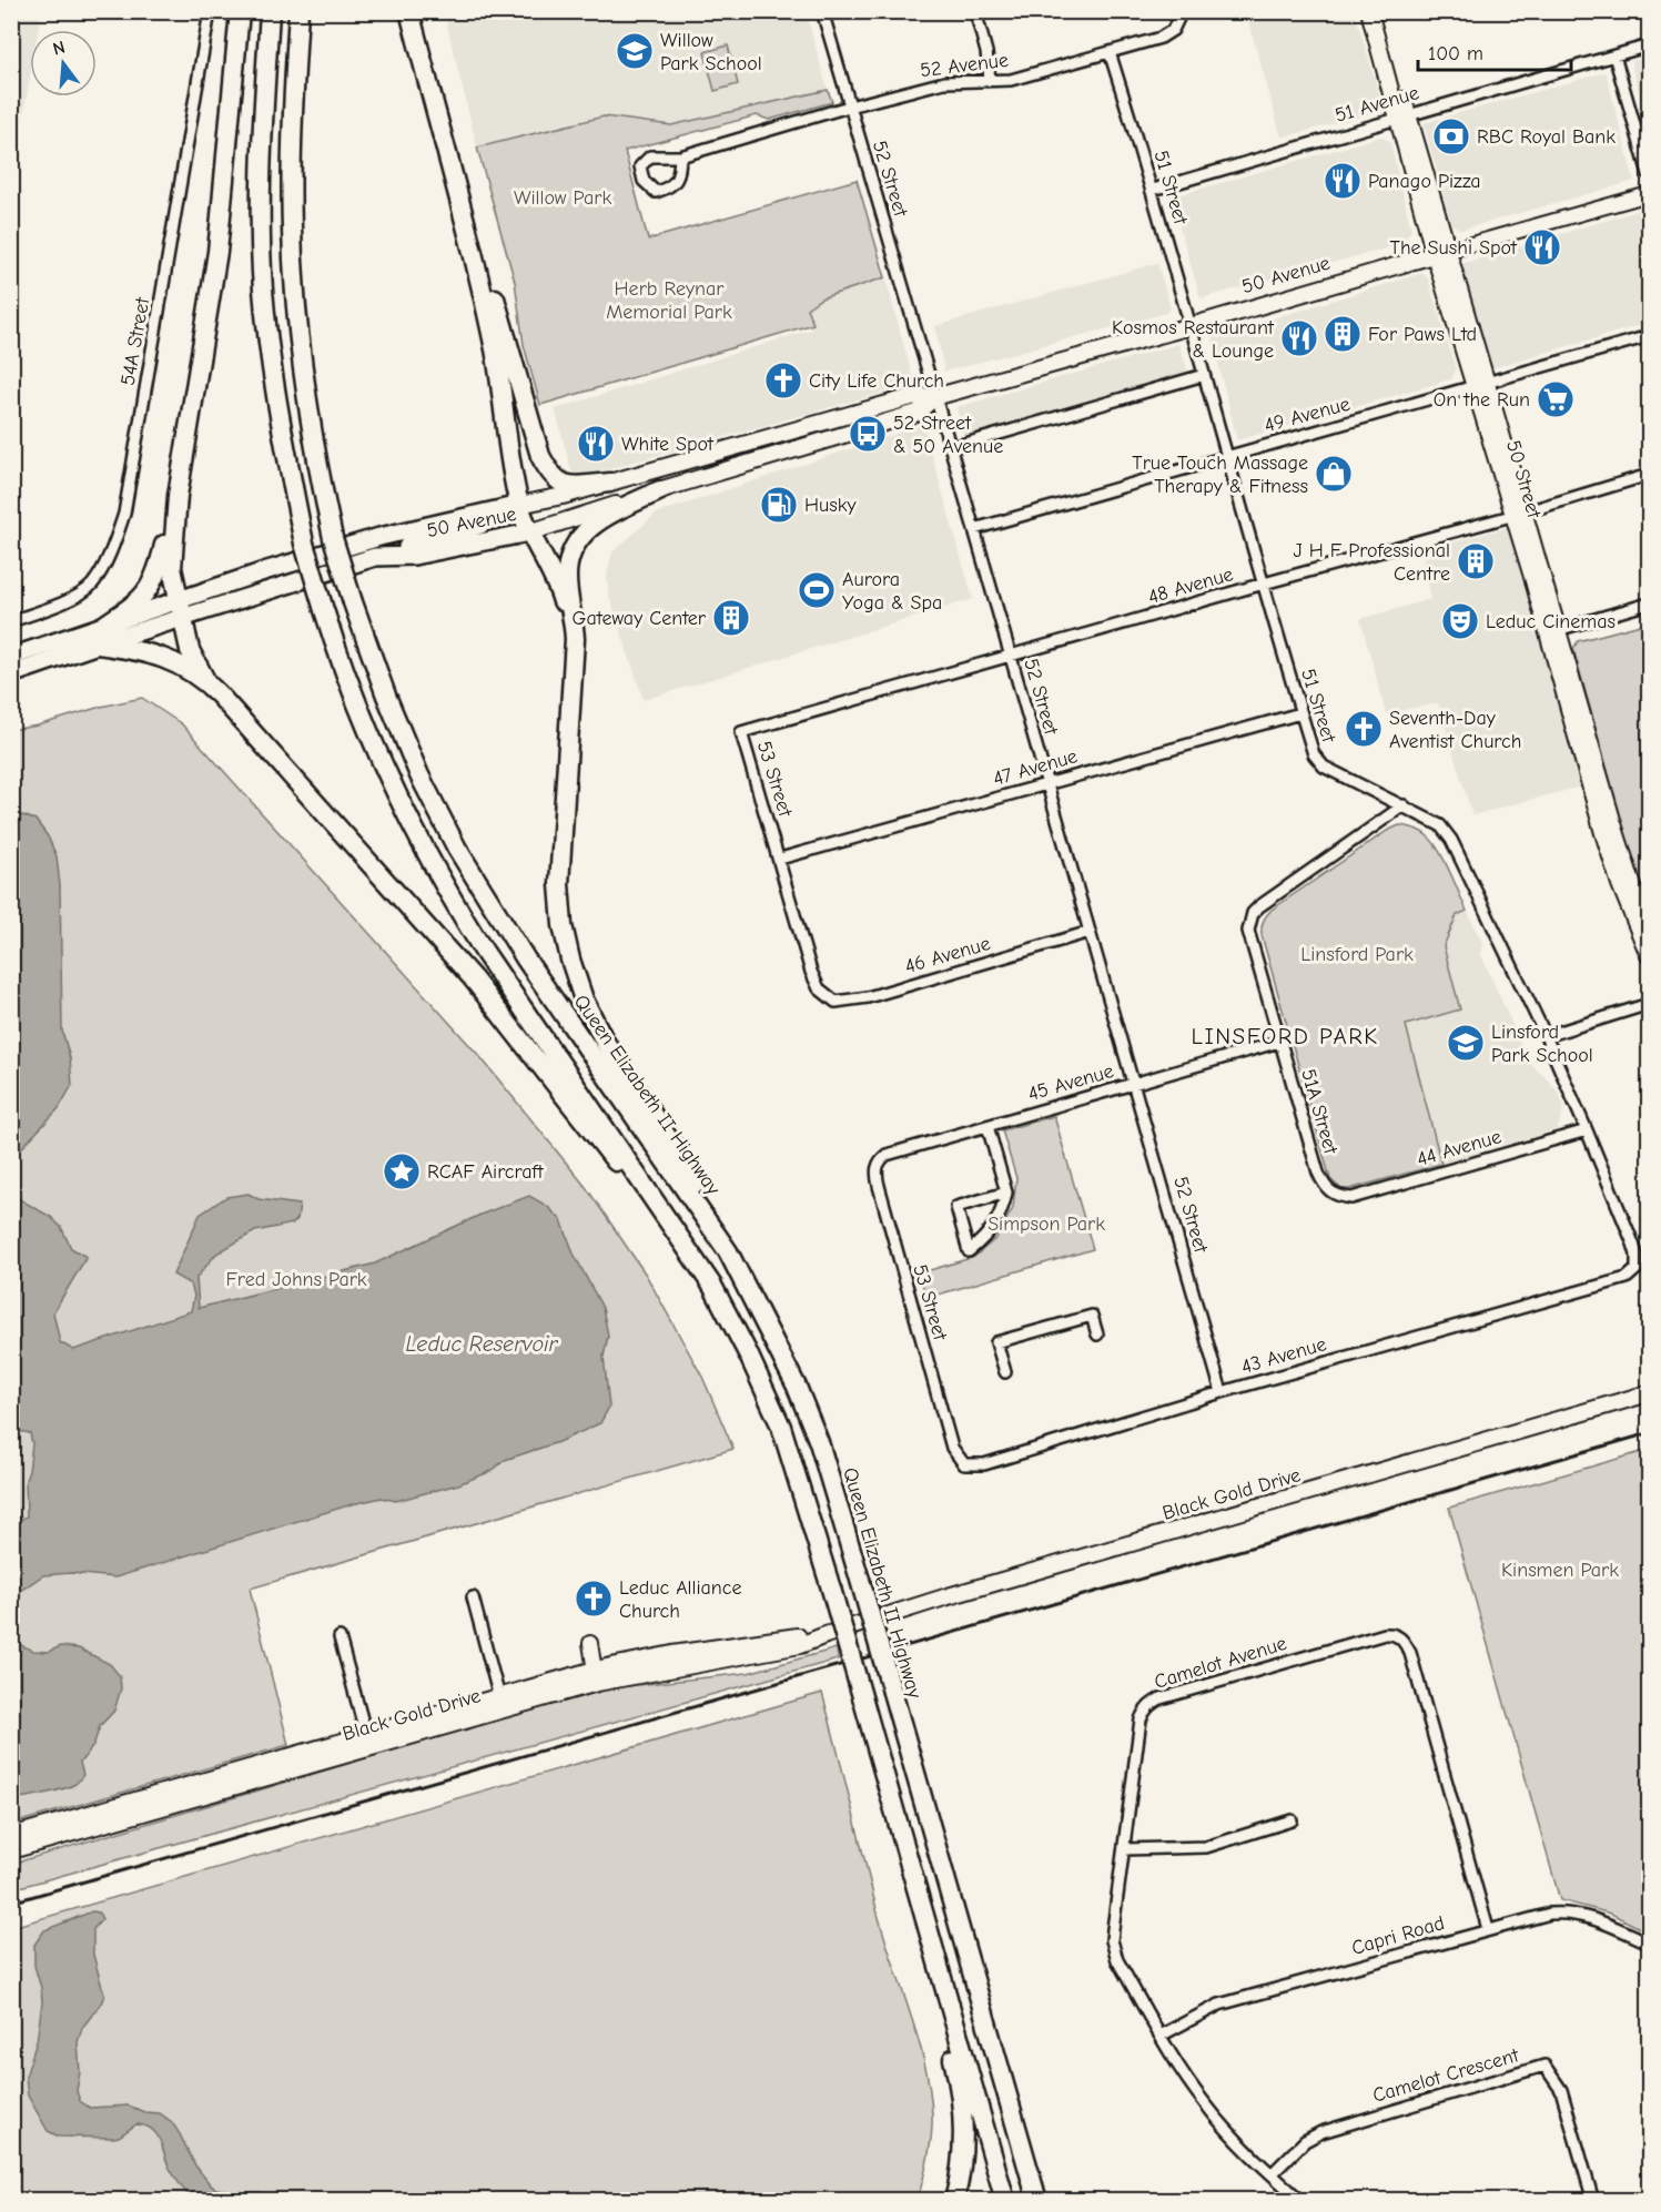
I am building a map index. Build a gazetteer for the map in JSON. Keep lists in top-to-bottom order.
{
  "streets": {
    "highway": ["Queen Elizabeth II Highway"],
    "main road": ["50 Avenue", "50 Street", "Black Gold Drive"],
    "street": [
      "52 Avenue",
      "51 Avenue",
      "52 Street",
      "51 Street",
      "54A Street",
      "49 Avenue",
      "48 Avenue",
      "47 Avenue",
      "53 Street",
      "46 Avenue",
      "45 Avenue",
      "51A Street",
      "44 Avenue",
      "43 Avenue",
      "Camelot Avenue",
      "Capri Road",
      "Camelot Crescent"
    ]
  },
  "crossings": [
    ["52 Avenue", "52 Street"],
    ["52 Avenue", "51 Street"],
    ["51 Avenue", "51 Street"],
    ["51 Avenue", "50 Street"],
    ["52 Street", "50 Avenue"],
    ["52 Street", "49 Avenue"],
    ["52 Street", "48 Avenue"],
    ["52 Street", "47 Avenue"],
    ["52 Street", "46 Avenue"],
    ["52 Street", "45 Avenue"],
    ["52 Street", "43 Avenue"],
    ["51 Street", "50 Avenue"],
    ["51 Street", "49 Avenue"],
    ["51 Street", "48 Avenue"],
    ["51 Street", "47 Avenue"],
    ["51 Street", "51A Street"],
    ["51 Street", "44 Avenue"],
    ["51 Street", "43 Avenue"],
    ["50 Avenue", "50 Street"],
    ["49 Avenue", "50 Street"],
    ["50 Street", "48 Avenue"],
    ["48 Avenue", "53 Street"],
    ["47 Avenue", "53 Street"],
    ["53 Street", "46 Avenue"],
    ["53 Street", "45 Avenue"],
    ["53 Street", "43 Avenue"],
    ["45 Avenue", "51A Street"],
    ["51A Street", "44 Avenue"],
    ["Camelot Avenue", "Capri Road"],
    ["Camelot Avenue", "Camelot Crescent"]
  ],
  "districts": ["LINSFORD PARK"],
  "water": ["Leduc Reservoir"],
  "parks": [
    "Willow Park",
    "Herb Reynar Memorial Park",
    "Linsford Park",
    "Simpson Park",
    "Fred Johns Park",
    "Kinsmen Park"
  ],
  "places": {
    "school or university": ["Willow Park School", "Linsford Park School"],
    "bank": ["RBC Royal Bank"],
    "restaurant": [
      "Panago Pizza",
      "The Sushi Spot",
      "Kosmos Restaurant & Lounge",
      "White Spot"
    ],
    "building": ["For Paws Ltd", "J H F Professional Centre", "Gateway Center"],
    "church": ["City Life Church", "Seventh-Day Aventist Church", "Leduc Alliance Church"],
    "supermarket": ["On the Run"],
    "bus stop": ["52 Street & 50 Avenue"],
    "shop": ["True Touch Massage Therapy & Fitness"],
    "fuel station": ["Husky"],
    "sports": ["Aurora Yoga & Spa"],
    "theatre": ["Leduc Cinemas"],
    "place": ["RCAF Aircraft"]
  },
  "scale_bar": "100 m",
  "north": "top"
}
